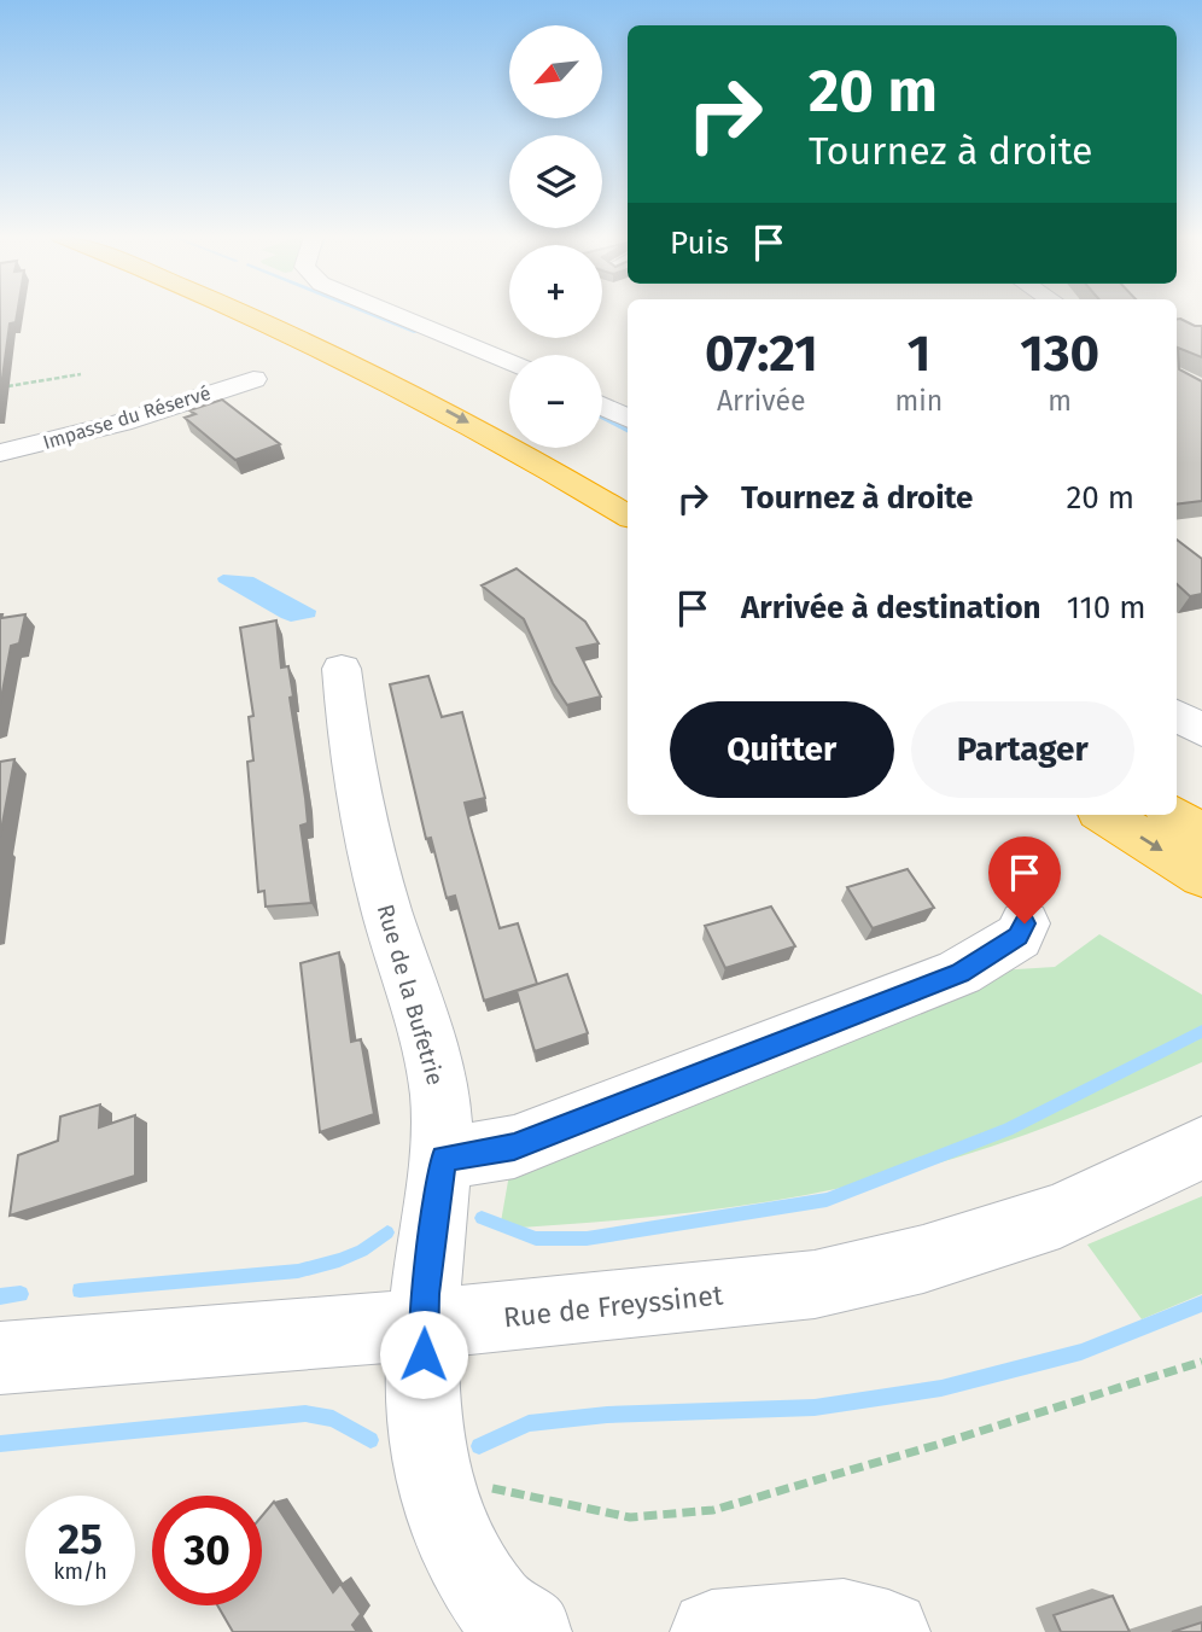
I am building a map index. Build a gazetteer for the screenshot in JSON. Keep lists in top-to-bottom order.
{
  "streets": {
    "street": ["Impasse du Réservé", "Rue de la Bufetrie", "Rue de Freyssinet"]
  },
  "crossings": [
    ["Rue de la Bufetrie", "Rue de Freyssinet"]
  ],
  "north": "bottom left",
  "page": {
    "map_buttons": ["+", "−"],
    "turn": ["20 m", "Tournez à droite"],
    "then": "Puis",
    "eta": [
      "07:21",
      "Arrivée",
      "1",
      "min",
      "130",
      "m"
    ],
    "list": [
      {
        "name": "Tournez à droite",
        "value": "20 m"
      },
      {
        "name": "Arrivée à destination",
        "value": "110 m"
      }
    ],
    "buttons": ["Quitter", "Partager"],
    "speed": "25 km/h",
    "limit": "30"
  }
}
